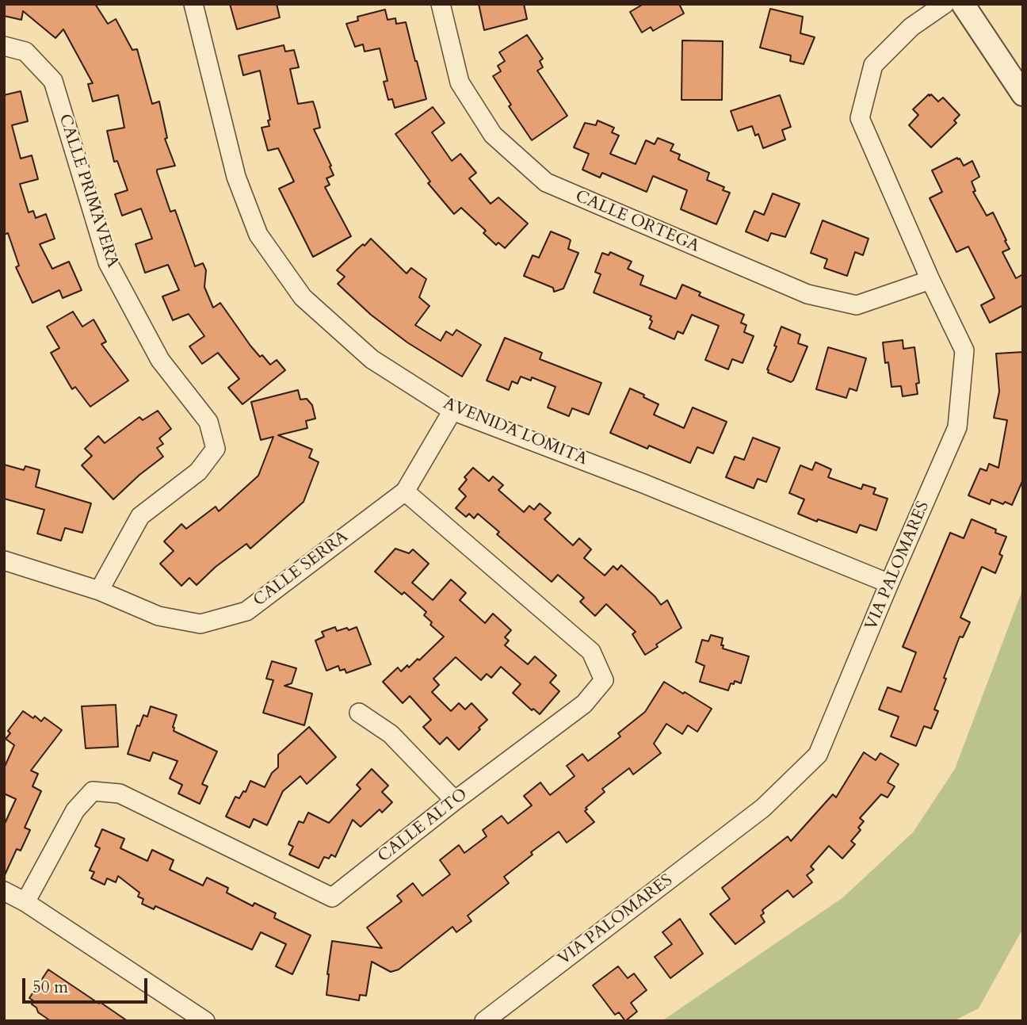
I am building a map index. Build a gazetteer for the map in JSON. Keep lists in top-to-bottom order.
{
  "streets": {
    "street": [
      "CALLE PRIMAVERA",
      "CALLE ORTEGA",
      "AVENIDA LOMITA",
      "VIA PALOMARES",
      "CALLE SERRA",
      "CALLE ALTO"
    ]
  },
  "crossings": [
    ["CALLE PRIMAVERA", "CALLE SERRA"],
    ["CALLE ORTEGA", "VIA PALOMARES"],
    ["AVENIDA LOMITA", "VIA PALOMARES"],
    ["AVENIDA LOMITA", "CALLE SERRA"],
    ["CALLE SERRA", "CALLE ALTO"]
  ],
  "scale_bar": "50 m"
}
